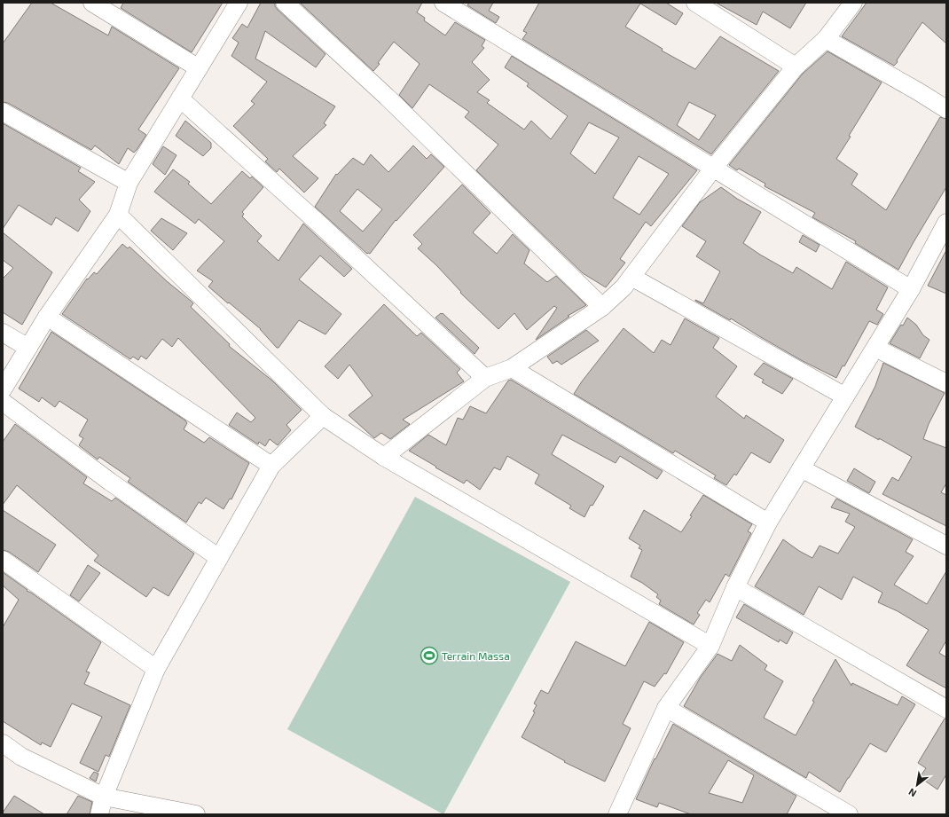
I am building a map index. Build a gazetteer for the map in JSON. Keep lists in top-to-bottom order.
{
  "places": {
    "sports": ["Terrain Massa"]
  },
  "north": "bottom left"
}
